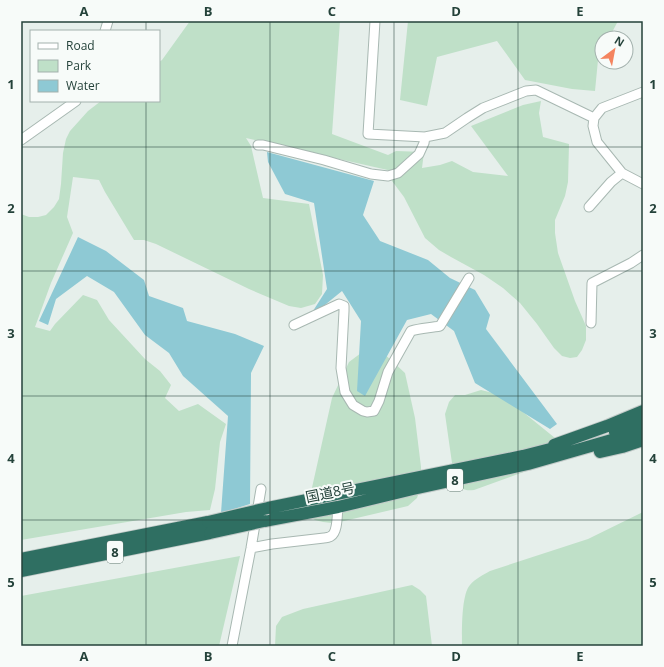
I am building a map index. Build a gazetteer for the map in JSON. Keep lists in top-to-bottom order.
{
  "streets": {
    "highway": ["8", "国道8号"]
  },
  "legend": ["Road", "Park", "Water"],
  "north": "top right",
  "grid": {
    "columns": [
      "A",
      "B",
      "C",
      "D",
      "E"
    ],
    "rows": [
      "1",
      "2",
      "3",
      "4",
      "5"
    ]
  }
}
